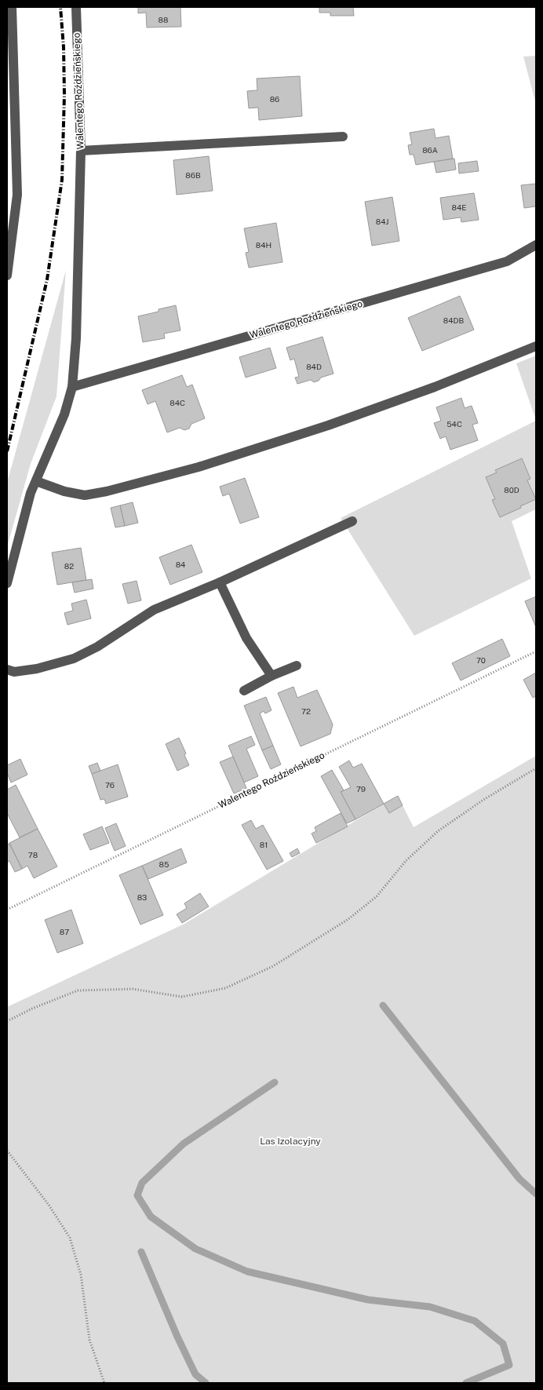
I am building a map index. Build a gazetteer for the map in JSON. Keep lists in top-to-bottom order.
{
  "streets": {
    "street": ["Walentego Roździeńskiego"]
  },
  "parks": ["Las Izolacyjny"],
  "house_numbers": [
    "88",
    "86",
    "86A",
    "86B",
    "84E",
    "84J",
    "84H",
    "84DB",
    "84D",
    "84C",
    "54C",
    "80D",
    "84",
    "82",
    "70",
    "72",
    "76",
    "79",
    "81",
    "78",
    "85",
    "83",
    "87"
  ]
}
